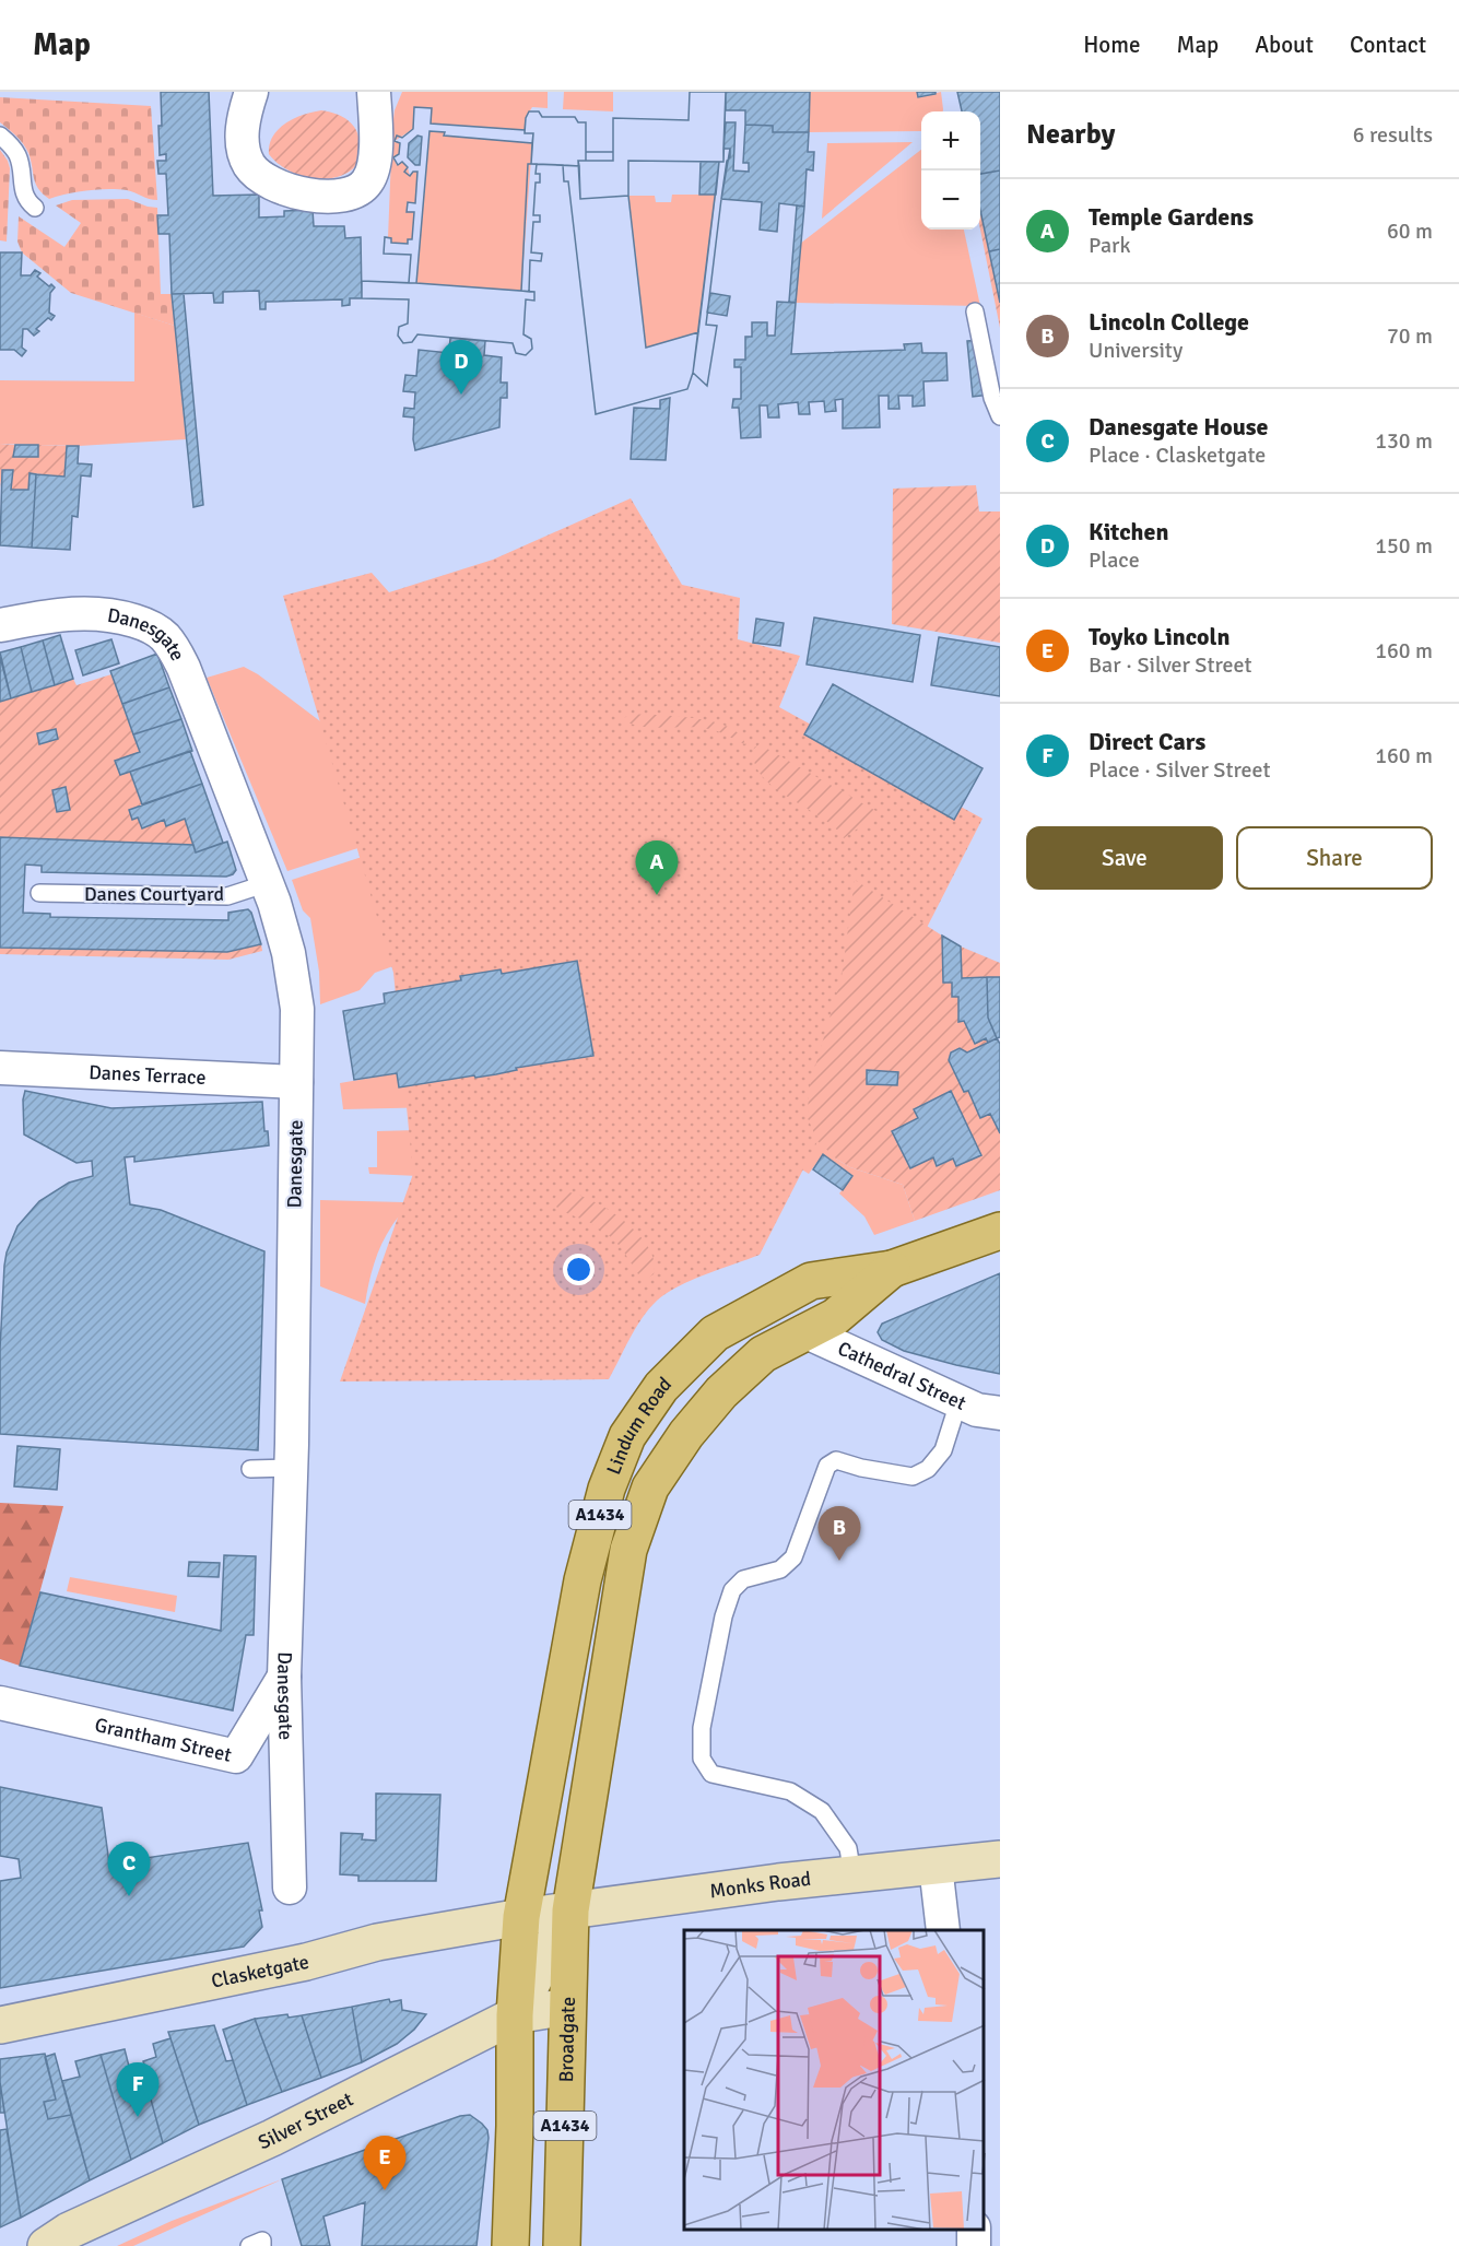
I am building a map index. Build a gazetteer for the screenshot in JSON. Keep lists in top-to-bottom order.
{
  "streets": {
    "main road": [
      "Lindum Road",
      "A1434",
      "Monks Road",
      "Clasketgate",
      "Broadgate",
      "Silver Street"
    ],
    "street": [
      "Danesgate",
      "Danes Terrace",
      "Cathedral Street",
      "Grantham Street"
    ],
    "lane": ["Danes Courtyard"]
  },
  "crossings": [
    ["Danesgate", "Danes Courtyard"],
    ["Danesgate", "Danes Terrace"],
    ["Danesgate", "Grantham Street"],
    ["Cathedral Street", "Lindum Road"],
    ["Lindum Road", "A1434"],
    ["Lindum Road", "Monks Road"],
    ["Lindum Road", "Clasketgate"],
    ["Lindum Road", "Broadgate"],
    ["A1434", "Monks Road"],
    ["A1434", "Clasketgate"],
    ["A1434", "Silver Street"],
    ["Monks Road", "Clasketgate"],
    ["Monks Road", "Broadgate"],
    ["Broadgate", "Silver Street"]
  ],
  "page": {
    "header": "Map",
    "nav": [
      "Home",
      "Map",
      "About",
      "Contact"
    ],
    "heading": ["Nearby", "6 results"],
    "map_buttons": ["+", "−"],
    "list": [
      {
        "mark": "A",
        "name": "Temple Gardens",
        "note": "Park",
        "value": "60 m"
      },
      {
        "mark": "B",
        "name": "Lincoln College",
        "note": "University",
        "value": "70 m"
      },
      {
        "mark": "C",
        "name": "Danesgate House",
        "note": "Place · Clasketgate",
        "value": "130 m"
      },
      {
        "mark": "D",
        "name": "Kitchen",
        "note": "Place",
        "value": "150 m"
      },
      {
        "mark": "E",
        "name": "Toyko Lincoln",
        "note": "Bar · Silver Street",
        "value": "160 m"
      },
      {
        "mark": "F",
        "name": "Direct Cars",
        "note": "Place · Silver Street",
        "value": "160 m"
      }
    ],
    "pins": [
      "D",
      "A",
      "B",
      "C",
      "F",
      "E"
    ],
    "buttons": ["Save", "Share"]
  }
}
